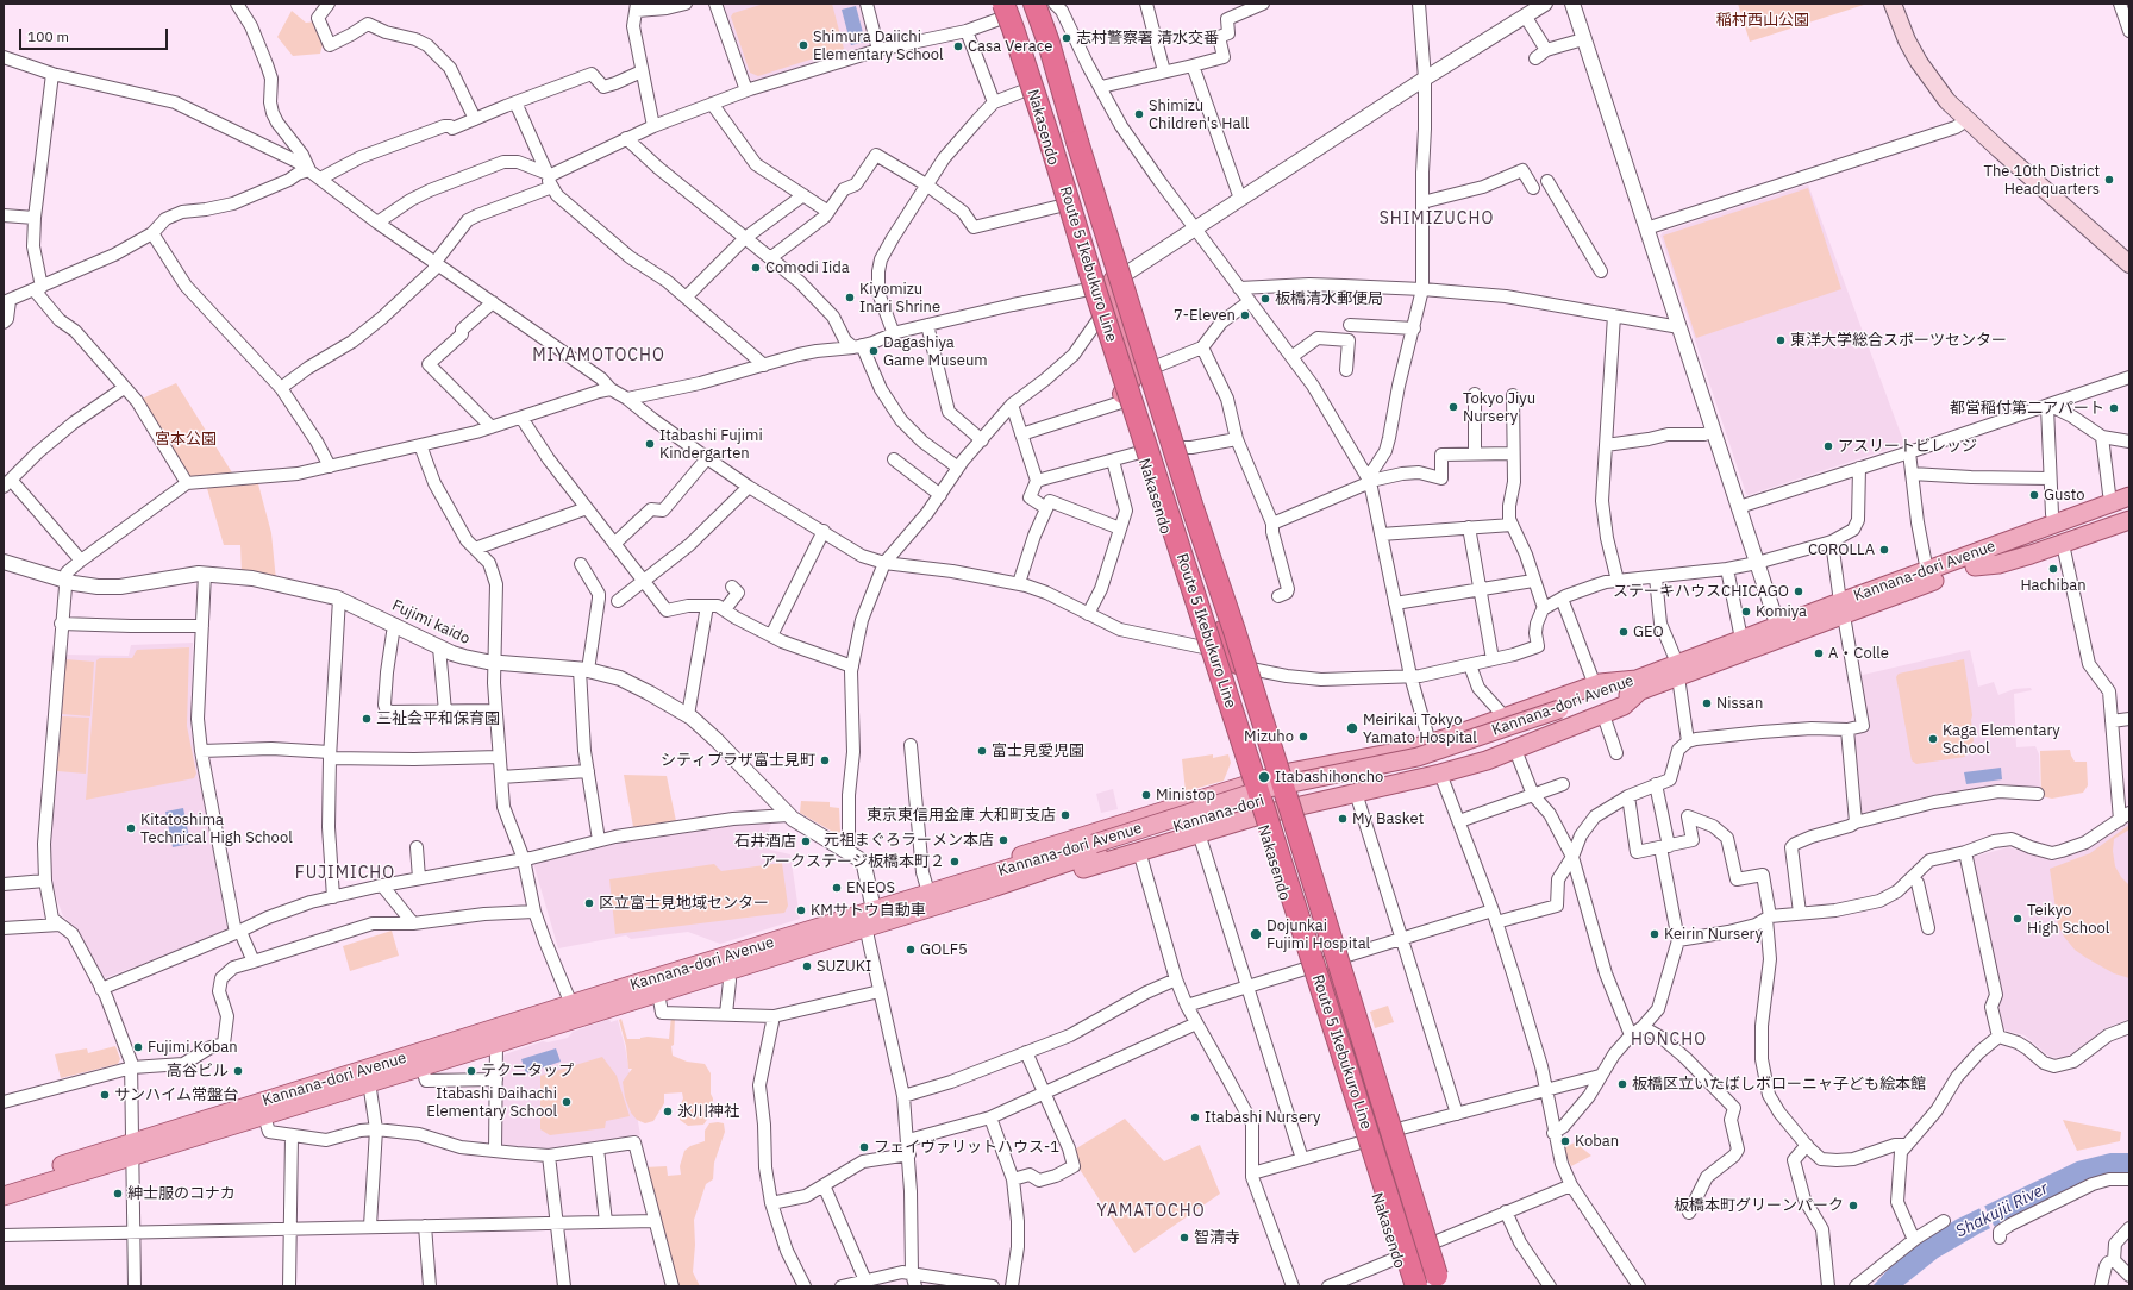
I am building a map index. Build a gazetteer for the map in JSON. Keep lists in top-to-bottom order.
{
  "streets": {
    "highway": ["Nakasendo", "Route 5 Ikebukuro Line"],
    "main road": ["Kannana-dori Avenue", "Kannana-dori"],
    "street": ["Fujimi kaido"]
  },
  "crossings": [
    ["Nakasendo", "Route 5 Ikebukuro Line"],
    ["Kannana-dori Avenue", "Fujimi kaido"],
    ["Kannana-dori Avenue", "Kannana-dori"]
  ],
  "districts": [
    "SHIMIZUCHO",
    "MIYAMOTOCHO",
    "FUJIMICHO",
    "HONCHO",
    "YAMATOCHO"
  ],
  "water": ["Shakujii River"],
  "parks": ["稲村西山公園", "宮本公園"],
  "places": [
    "志村警察署 清水交番",
    "Shimura Daiichi Elementary School",
    "Casa Verace",
    "Shimizu Children's Hall",
    "The 10th District Headquarters",
    "Comodi Iida",
    "Kiyomizu Inari Shrine",
    "板橋清水郵便局",
    "7-Eleven",
    "東洋大学総合スポーツセンター",
    "Dagashiya Game Museum",
    "Tokyo Jiyu Nursery",
    "都営稲付第二アパート",
    "Itabashi Fujimi Kindergarten",
    "アスリートビレッジ",
    "Gusto",
    "COROLLA",
    "Hachiban",
    "ステーキハウスCHICAGO",
    "Komiya",
    "GEO",
    "A・Colle",
    "Nissan",
    "三祉会平和保育園",
    "Meirikai Tokyo Yamato Hospital",
    "Mizuho",
    "Kaga Elementary School",
    "富士見愛児園",
    "シティプラザ富士見町",
    "Itabashihoncho",
    "Ministop",
    "東京東信用金庫 大和町支店",
    "My Basket",
    "Kitatoshima Technical High School",
    "元祖まぐろラーメン本店",
    "石井酒店",
    "アークステージ板橋本町２",
    "ENEOS",
    "区立富士見地域センター",
    "KMサトウ自動車",
    "Teikyo High School",
    "Dojunkai Fujimi Hospital",
    "Keirin Nursery",
    "GOLF5",
    "SUZUKI",
    "Fujimi Koban",
    "高谷ビル",
    "テクニタップ",
    "板橋区立いたばしボローニャ子ども絵本館",
    "サンハイム常盤台",
    "Itabashi Daihachi Elementary School",
    "氷川神社",
    "Itabashi Nursery",
    "Koban",
    "フェイヴァリットハウス-1",
    "紳士服のコナカ",
    "板橋本町グリーンパーク",
    "智清寺"
  ],
  "scale_bar": "100 m"
}
